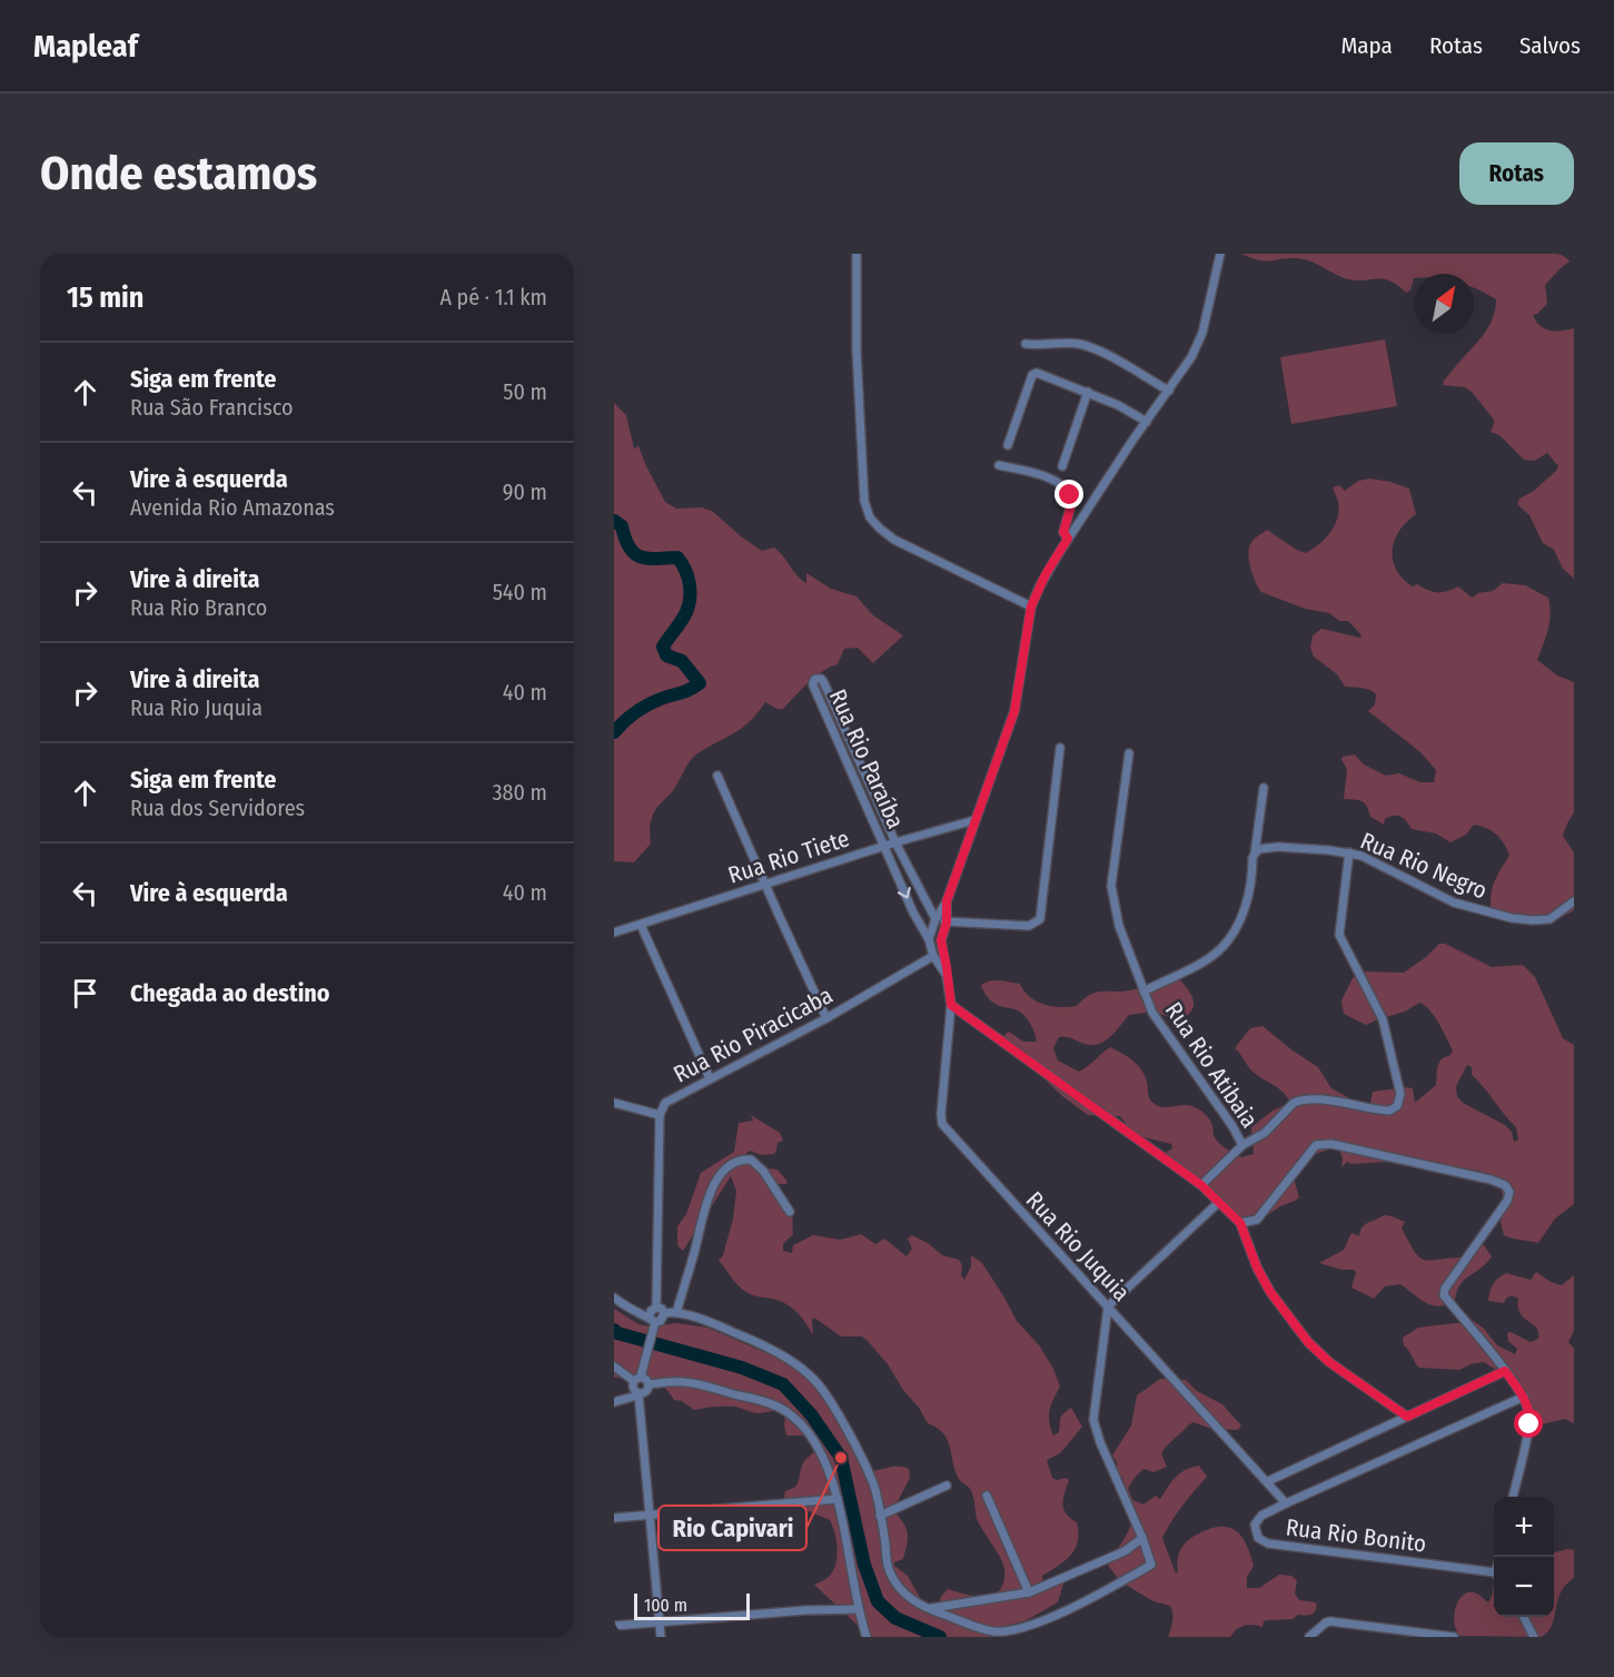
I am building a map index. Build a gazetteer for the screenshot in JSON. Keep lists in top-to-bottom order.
{
  "streets": {
    "street": [
      "Rua Rio Paraíba",
      "Rua Rio Tiete",
      "Rua Rio Negro",
      "Rua Rio Piracicaba",
      "Rua Rio Atibaia",
      "Rua Rio Juquia",
      "Rua Rio Bonito"
    ]
  },
  "crossings": [
    ["Rua Rio Paraíba", "Rua Rio Tiete"],
    ["Rua Rio Paraíba", "Rua Rio Piracicaba"],
    ["Rua Rio Paraíba", "Rua Rio Juquia"],
    ["Rua Rio Piracicaba", "Rua Rio Juquia"],
    ["Rua Rio Juquia", "Rua Rio Bonito"]
  ],
  "places": ["Rio Capivari"],
  "scale_bar": "100 m",
  "north": "top right",
  "page": {
    "header": "Mapleaf",
    "nav": ["Mapa", "Rotas", "Salvos"],
    "buttons": "Rotas",
    "title": "Onde estamos",
    "heading": ["15 min", "A pé · 1.1 km"],
    "list": [
      ["Siga em frente", "Rua São Francisco", "50 m"],
      ["Vire à esquerda", "Avenida Rio Amazonas", "90 m"],
      ["Vire à direita", "Rua Rio Branco", "540 m"],
      ["Vire à direita", "Rua Rio Juquia", "40 m"],
      ["Siga em frente", "Rua dos Servidores", "380 m"],
      ["Vire à esquerda", "40 m"],
      "Chegada ao destino"
    ],
    "map_buttons": ["+", "−"],
    "scale": "100 m"
  }
}
